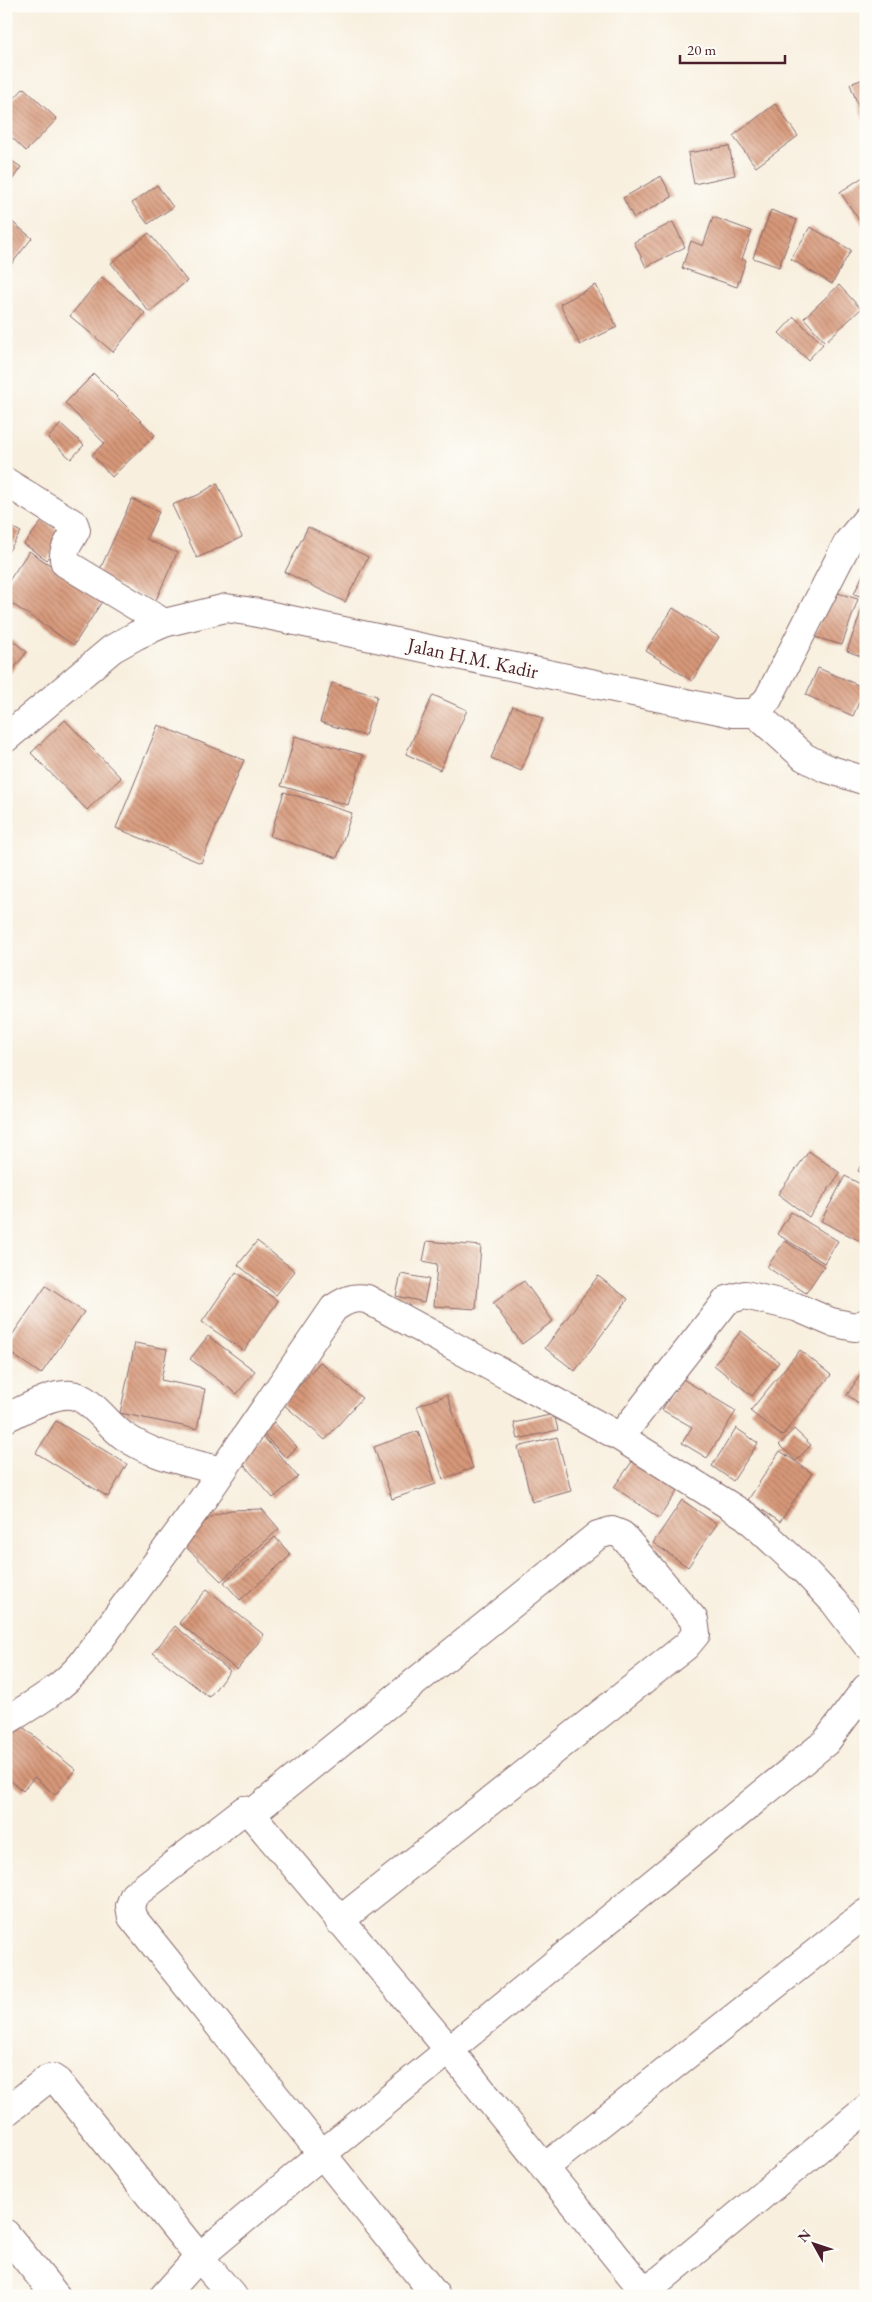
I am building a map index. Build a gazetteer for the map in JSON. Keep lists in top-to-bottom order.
{
  "streets": {
    "street": ["Jalan H.M. Kadir"]
  },
  "scale_bar": "20 m",
  "north": "top left"
}
